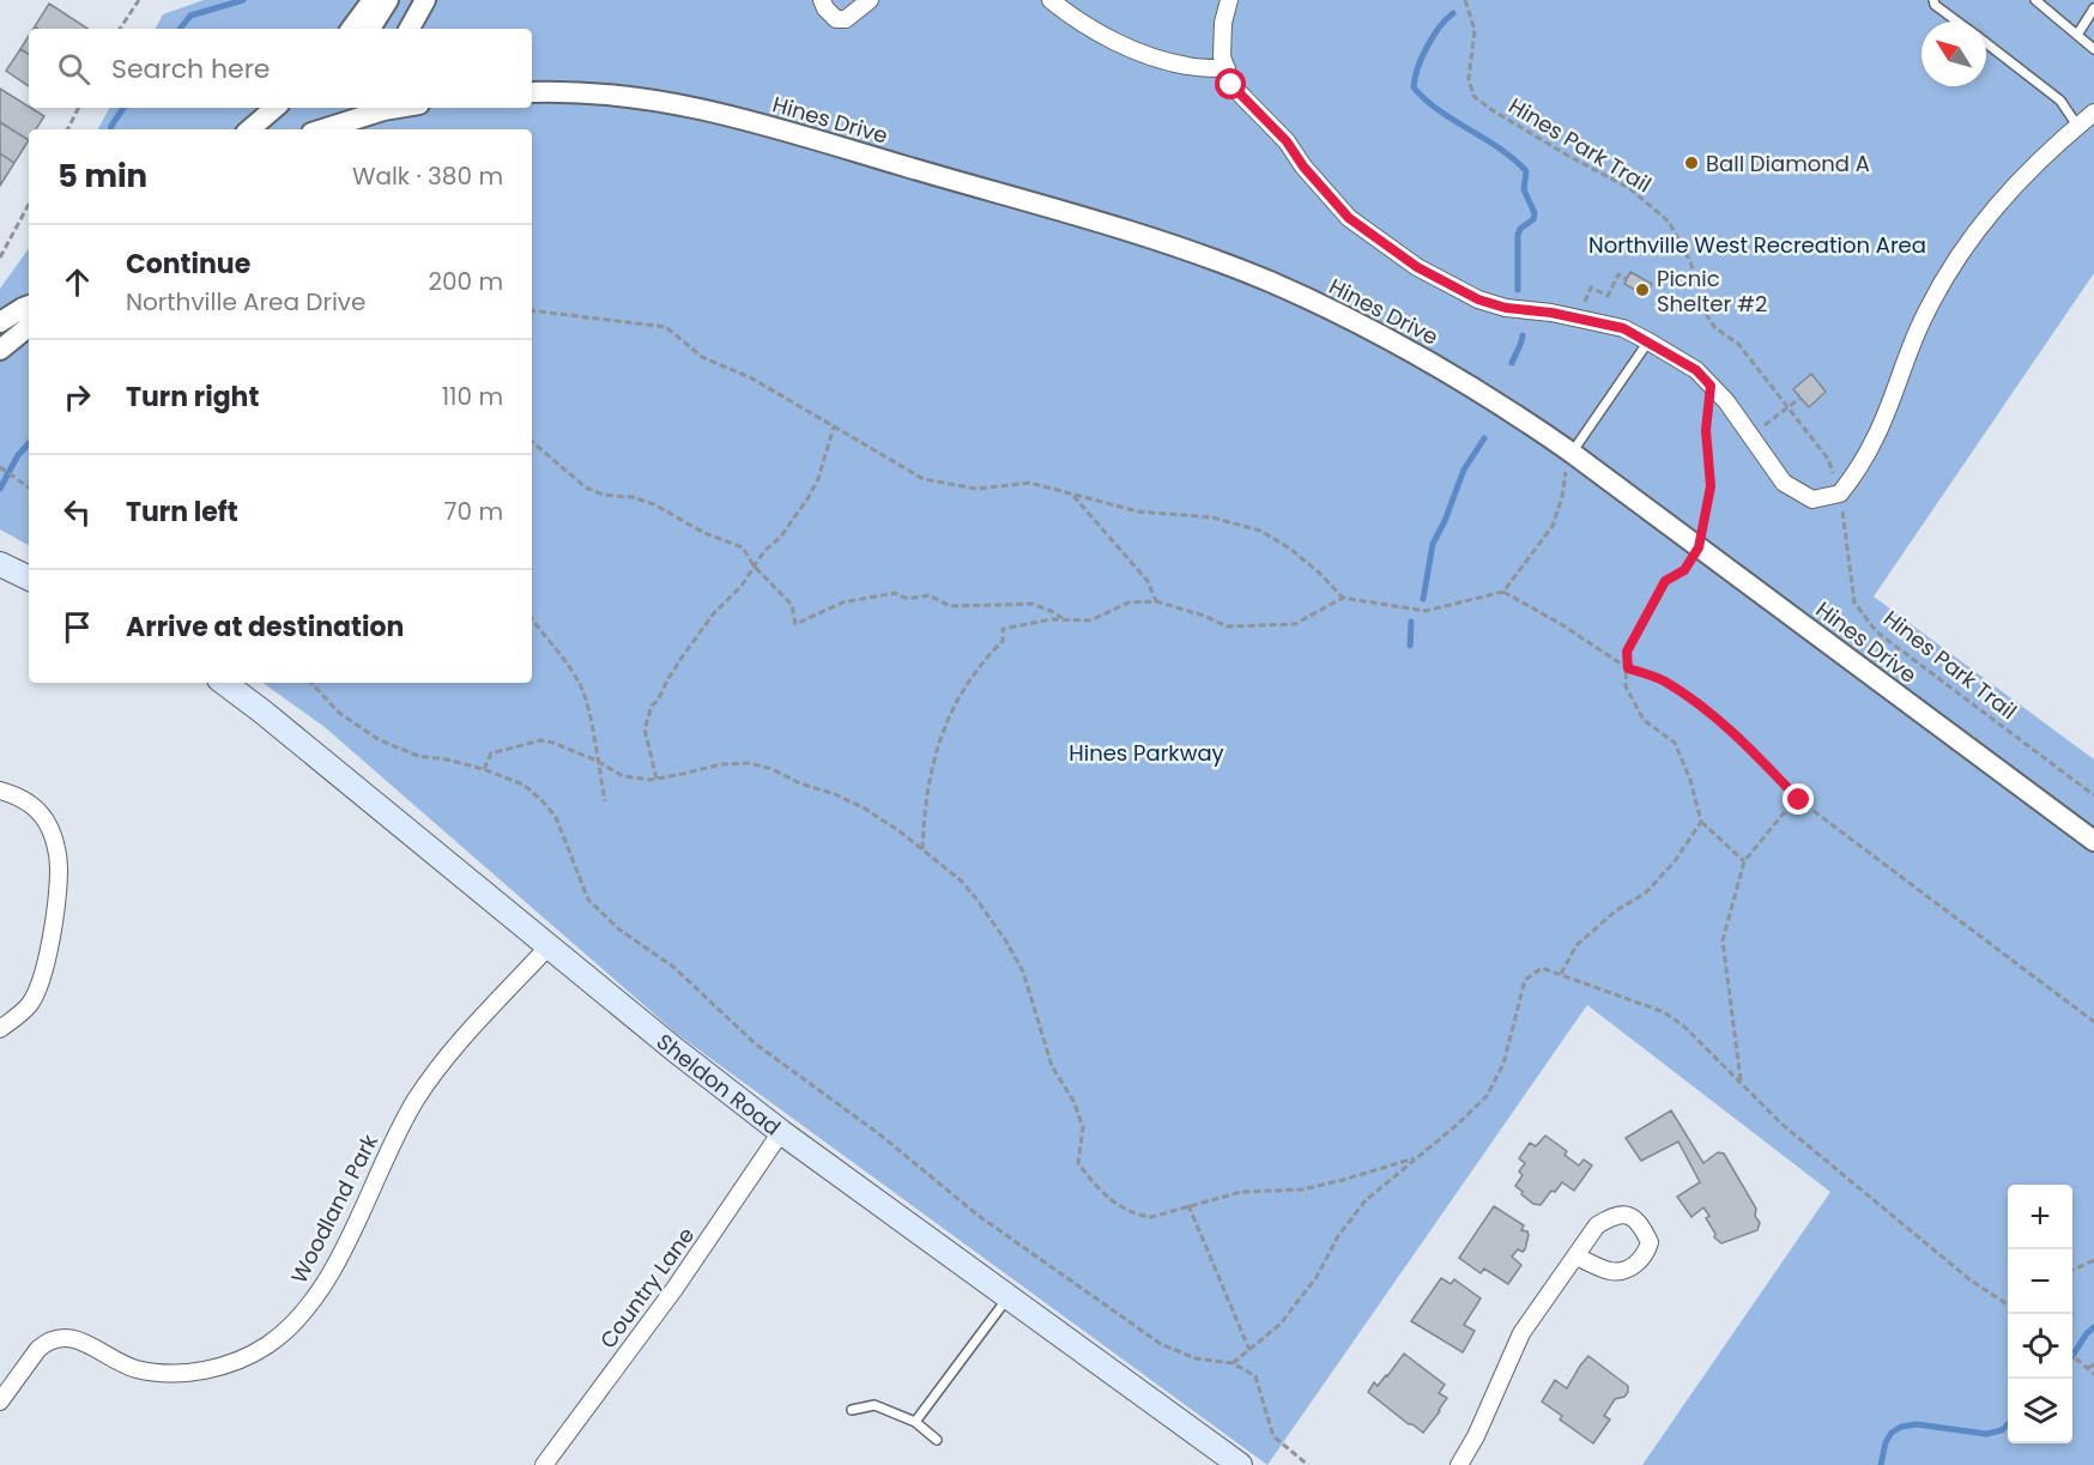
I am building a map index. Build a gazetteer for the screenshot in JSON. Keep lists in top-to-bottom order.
{
  "streets": {
    "main road": ["Sheldon Road"],
    "street": ["Hines Drive", "Woodland Park", "Country Lane"],
    "path": ["Hines Park Trail"]
  },
  "crossings": [
    ["Sheldon Road", "Woodland Park"],
    ["Sheldon Road", "Country Lane"]
  ],
  "parks": ["Northville West Recreation Area", "Hines Parkway"],
  "places": ["Ball Diamond A", "Picnic Shelter #2"],
  "north": "top left",
  "page": {
    "search": "Search here",
    "heading": ["5 min", "Walk · 380 m"],
    "list": [
      ["Continue", "Northville Area Drive", "200 m"],
      ["Turn right", "110 m"],
      ["Turn left", "70 m"],
      "Arrive at destination"
    ],
    "map_buttons": ["+", "−"]
  }
}
